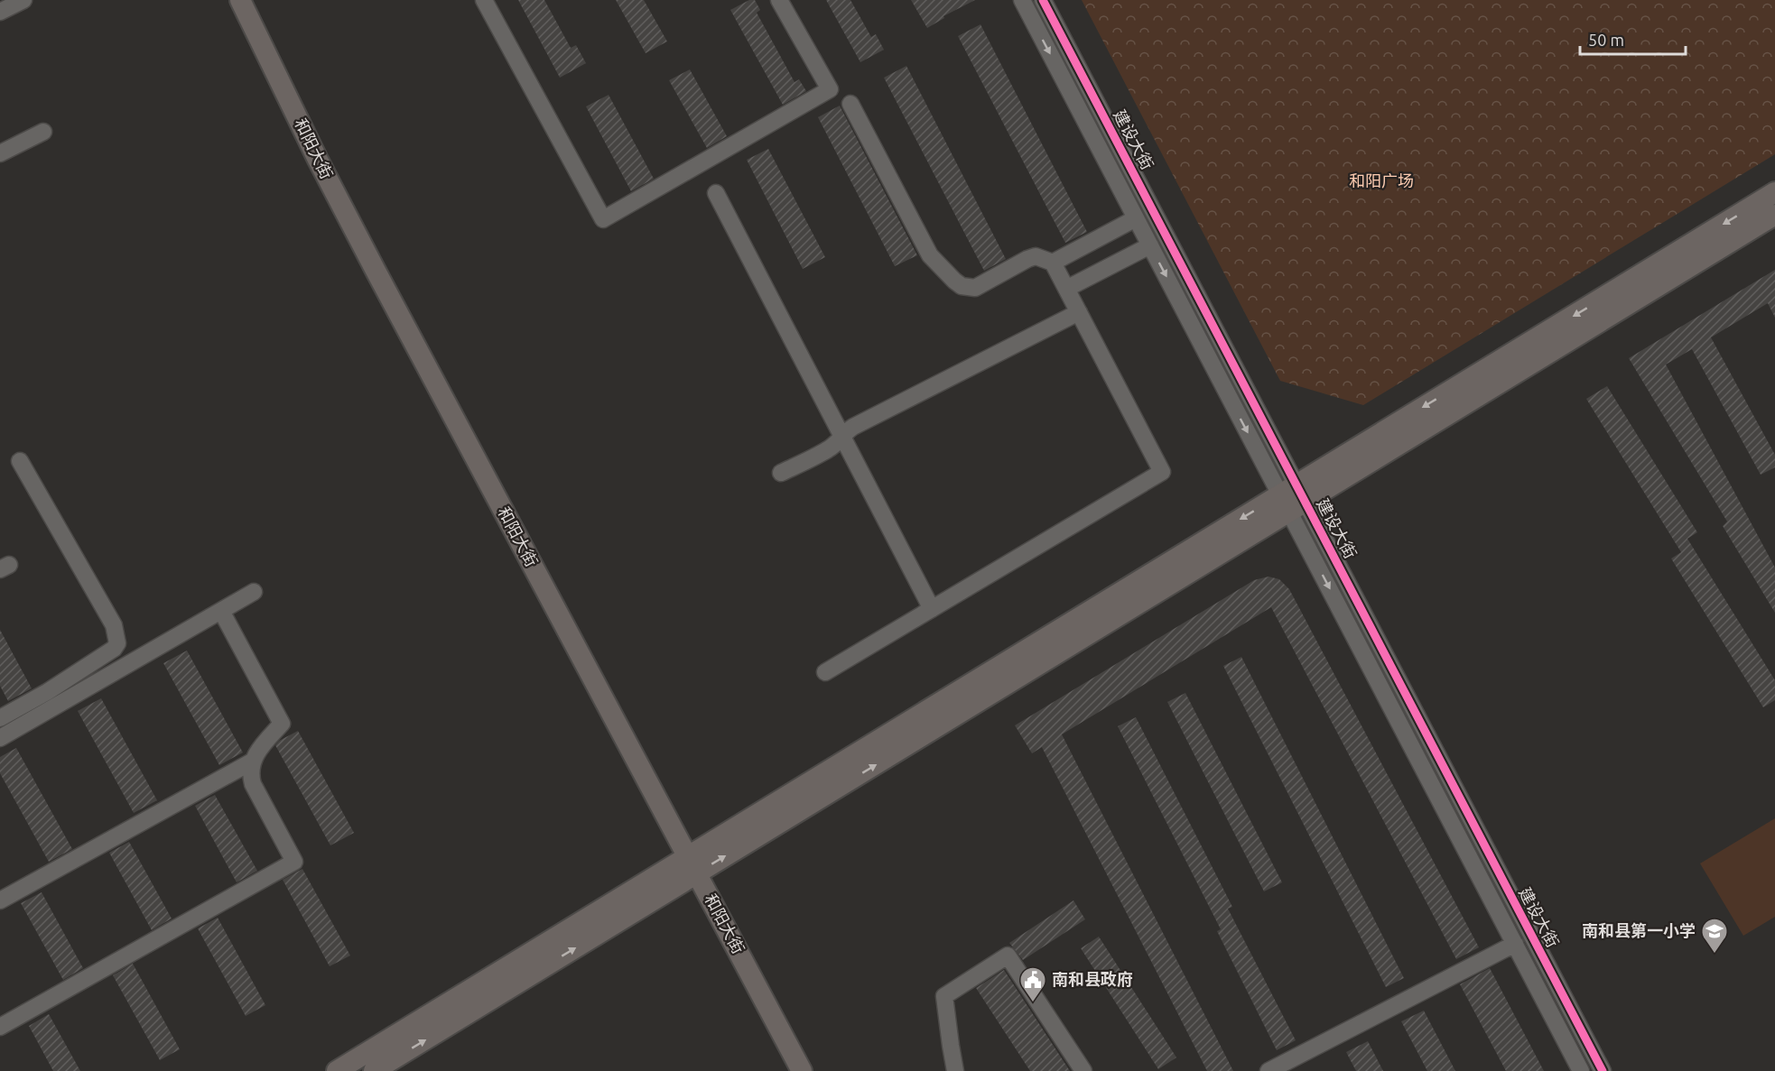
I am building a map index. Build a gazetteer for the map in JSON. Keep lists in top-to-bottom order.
{
  "streets": {
    "main road": ["和阳大街"],
    "street": ["建设大街"]
  },
  "parks": ["和阳广场"],
  "places": {
    "school or university": ["南和县第一小学"],
    "public building": ["南和县政府"]
  },
  "scale_bar": "50 m"
}
